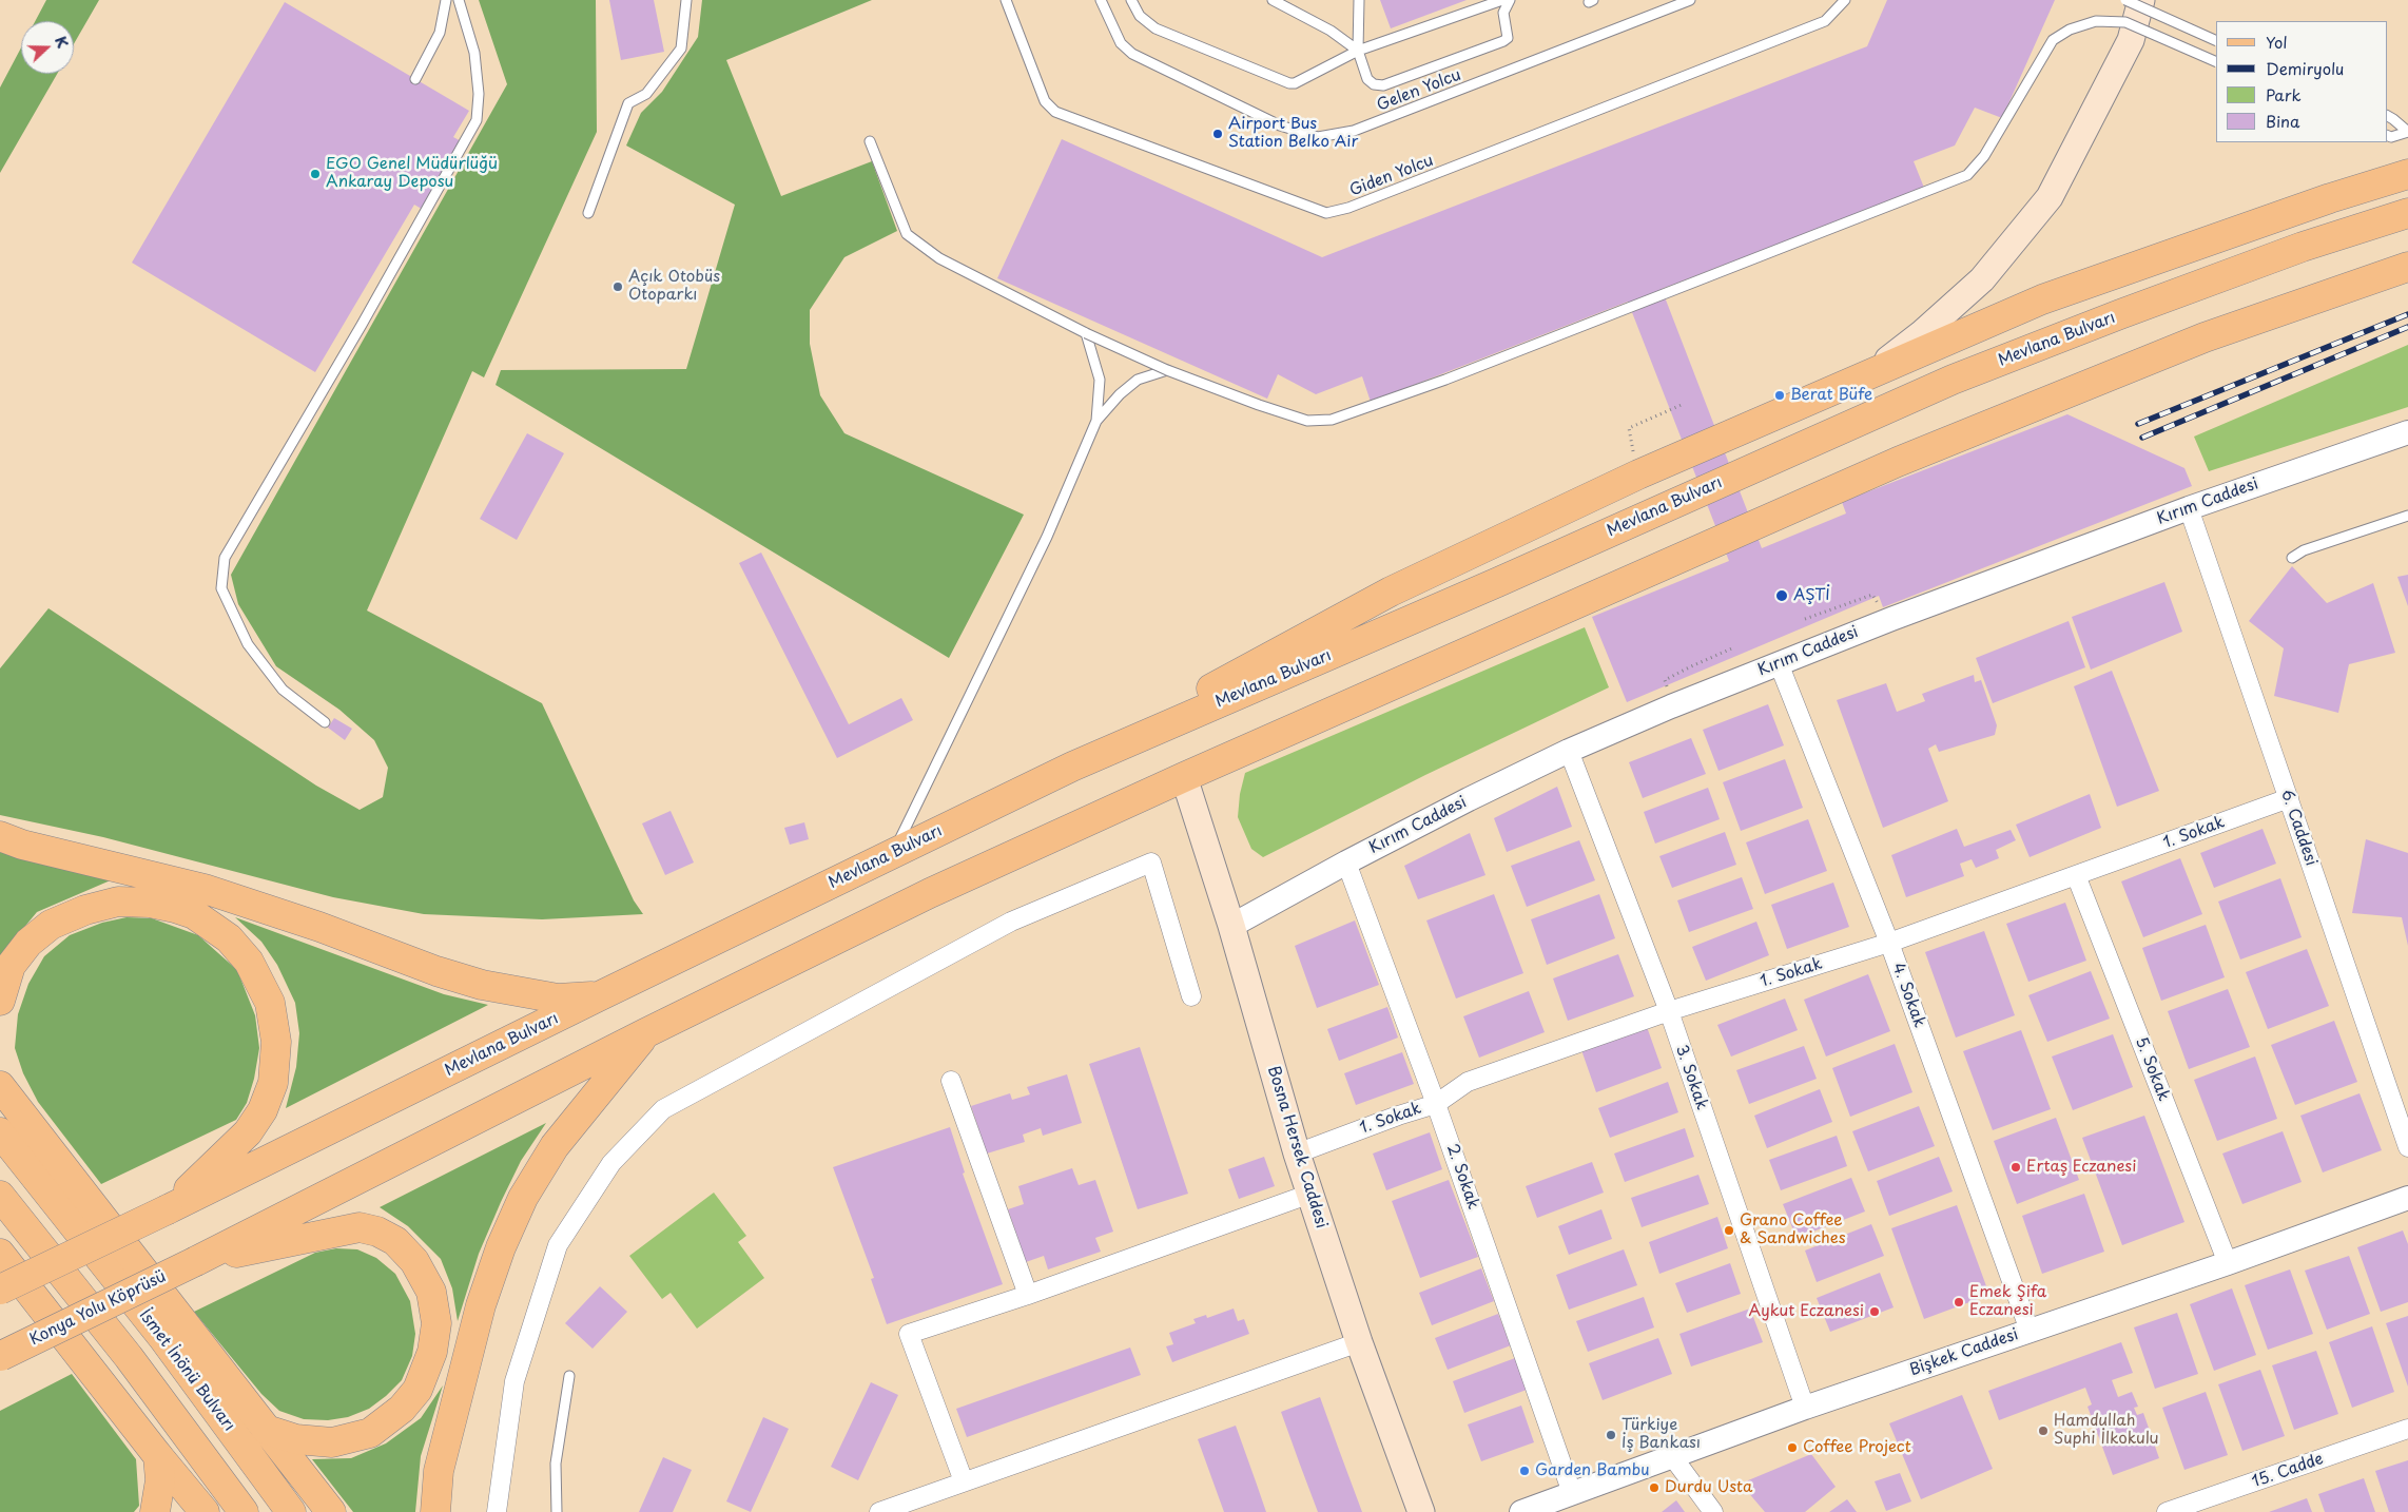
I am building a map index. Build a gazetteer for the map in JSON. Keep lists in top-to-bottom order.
{
  "streets": {
    "main road": [
      "Mevlana Bulvarı",
      "Bosna Hersek Caddesi",
      "Konya Yolu Köprüsü",
      "İsmet İnönü Bulvarı"
    ],
    "street": [
      "Kırım Caddesi",
      "6. Caddesi",
      "1. Sokak",
      "4. Sokak",
      "5. Sokak",
      "3. Sokak",
      "2. Sokak",
      "Bişkek Caddesi",
      "15. Cadde"
    ],
    "lane": ["Gelen Yolcu", "Giden Yolcu"]
  },
  "crossings": [
    ["Kırım Caddesi", "6. Caddesi"],
    ["Kırım Caddesi", "4. Sokak"],
    ["Kırım Caddesi", "3. Sokak"],
    ["Kırım Caddesi", "Bosna Hersek Caddesi"],
    ["Kırım Caddesi", "2. Sokak"],
    ["6. Caddesi", "1. Sokak"],
    ["1. Sokak", "4. Sokak"],
    ["1. Sokak", "5. Sokak"],
    ["1. Sokak", "3. Sokak"],
    ["1. Sokak", "Bosna Hersek Caddesi"],
    ["1. Sokak", "2. Sokak"],
    ["4. Sokak", "Bişkek Caddesi"],
    ["5. Sokak", "Bişkek Caddesi"],
    ["3. Sokak", "Bişkek Caddesi"],
    ["2. Sokak", "Bişkek Caddesi"]
  ],
  "places": [
    "Airport Bus Station Belko Air",
    "EGO Genel Müdürlüğü Ankaray Deposu",
    "Açık Otobüs Otoparkı",
    "Berat Büfe",
    "AŞTİ",
    "Ertaş Eczanesi",
    "Grano Coffee & Sandwiches",
    "Emek Şifa Eczanesi",
    "Aykut Eczanesi",
    "Hamdullah Suphi İlkokulu",
    "Türkiye İş Bankası",
    "Coffee Project",
    "Garden Bambu",
    "Durdu Usta"
  ],
  "legend": [
    "Yol",
    "Demiryolu",
    "Park",
    "Bina"
  ],
  "north": "right"
}
